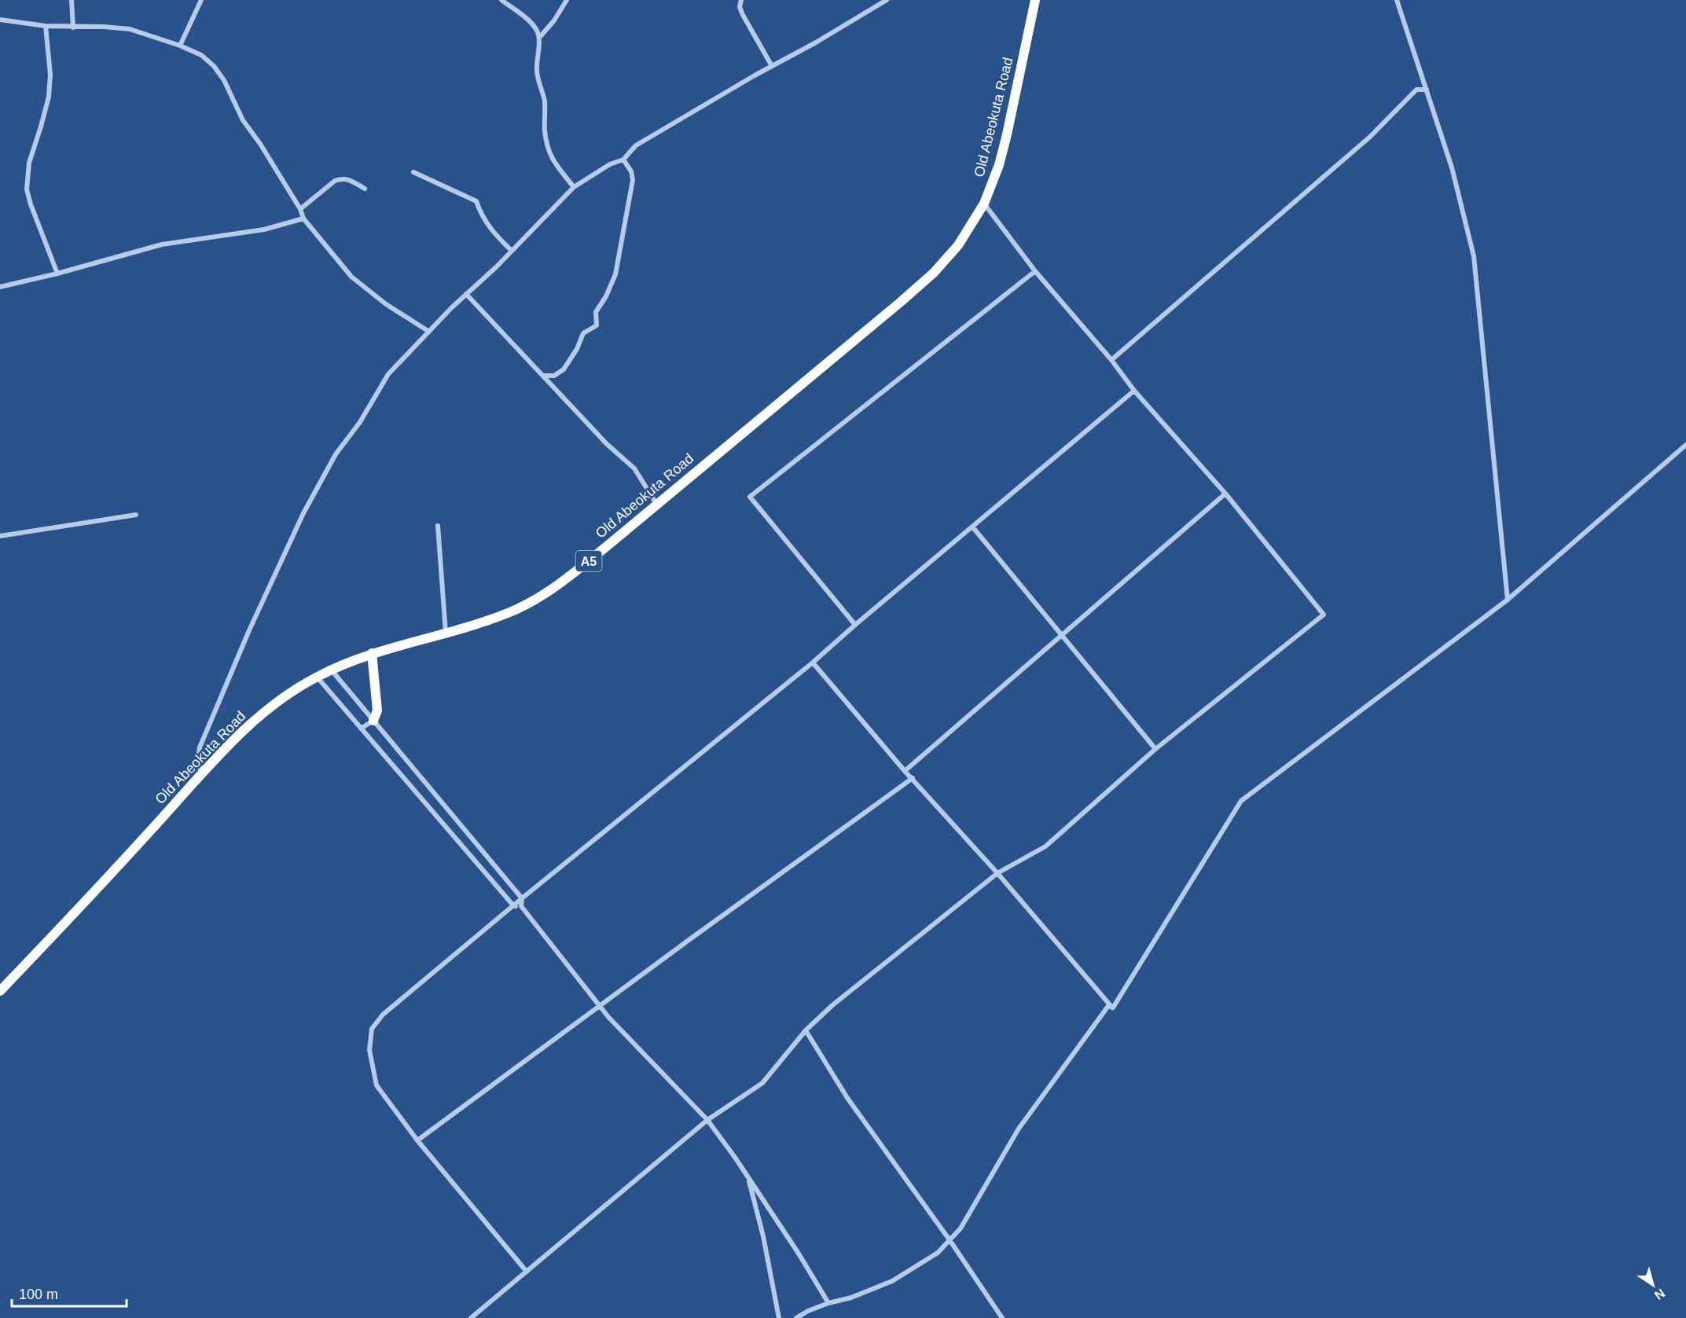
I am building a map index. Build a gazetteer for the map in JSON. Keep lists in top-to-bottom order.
{
  "streets": {
    "highway": ["Old Abeokuta Road", "A5"]
  },
  "scale_bar": "100 m",
  "north": "bottom right"
}
